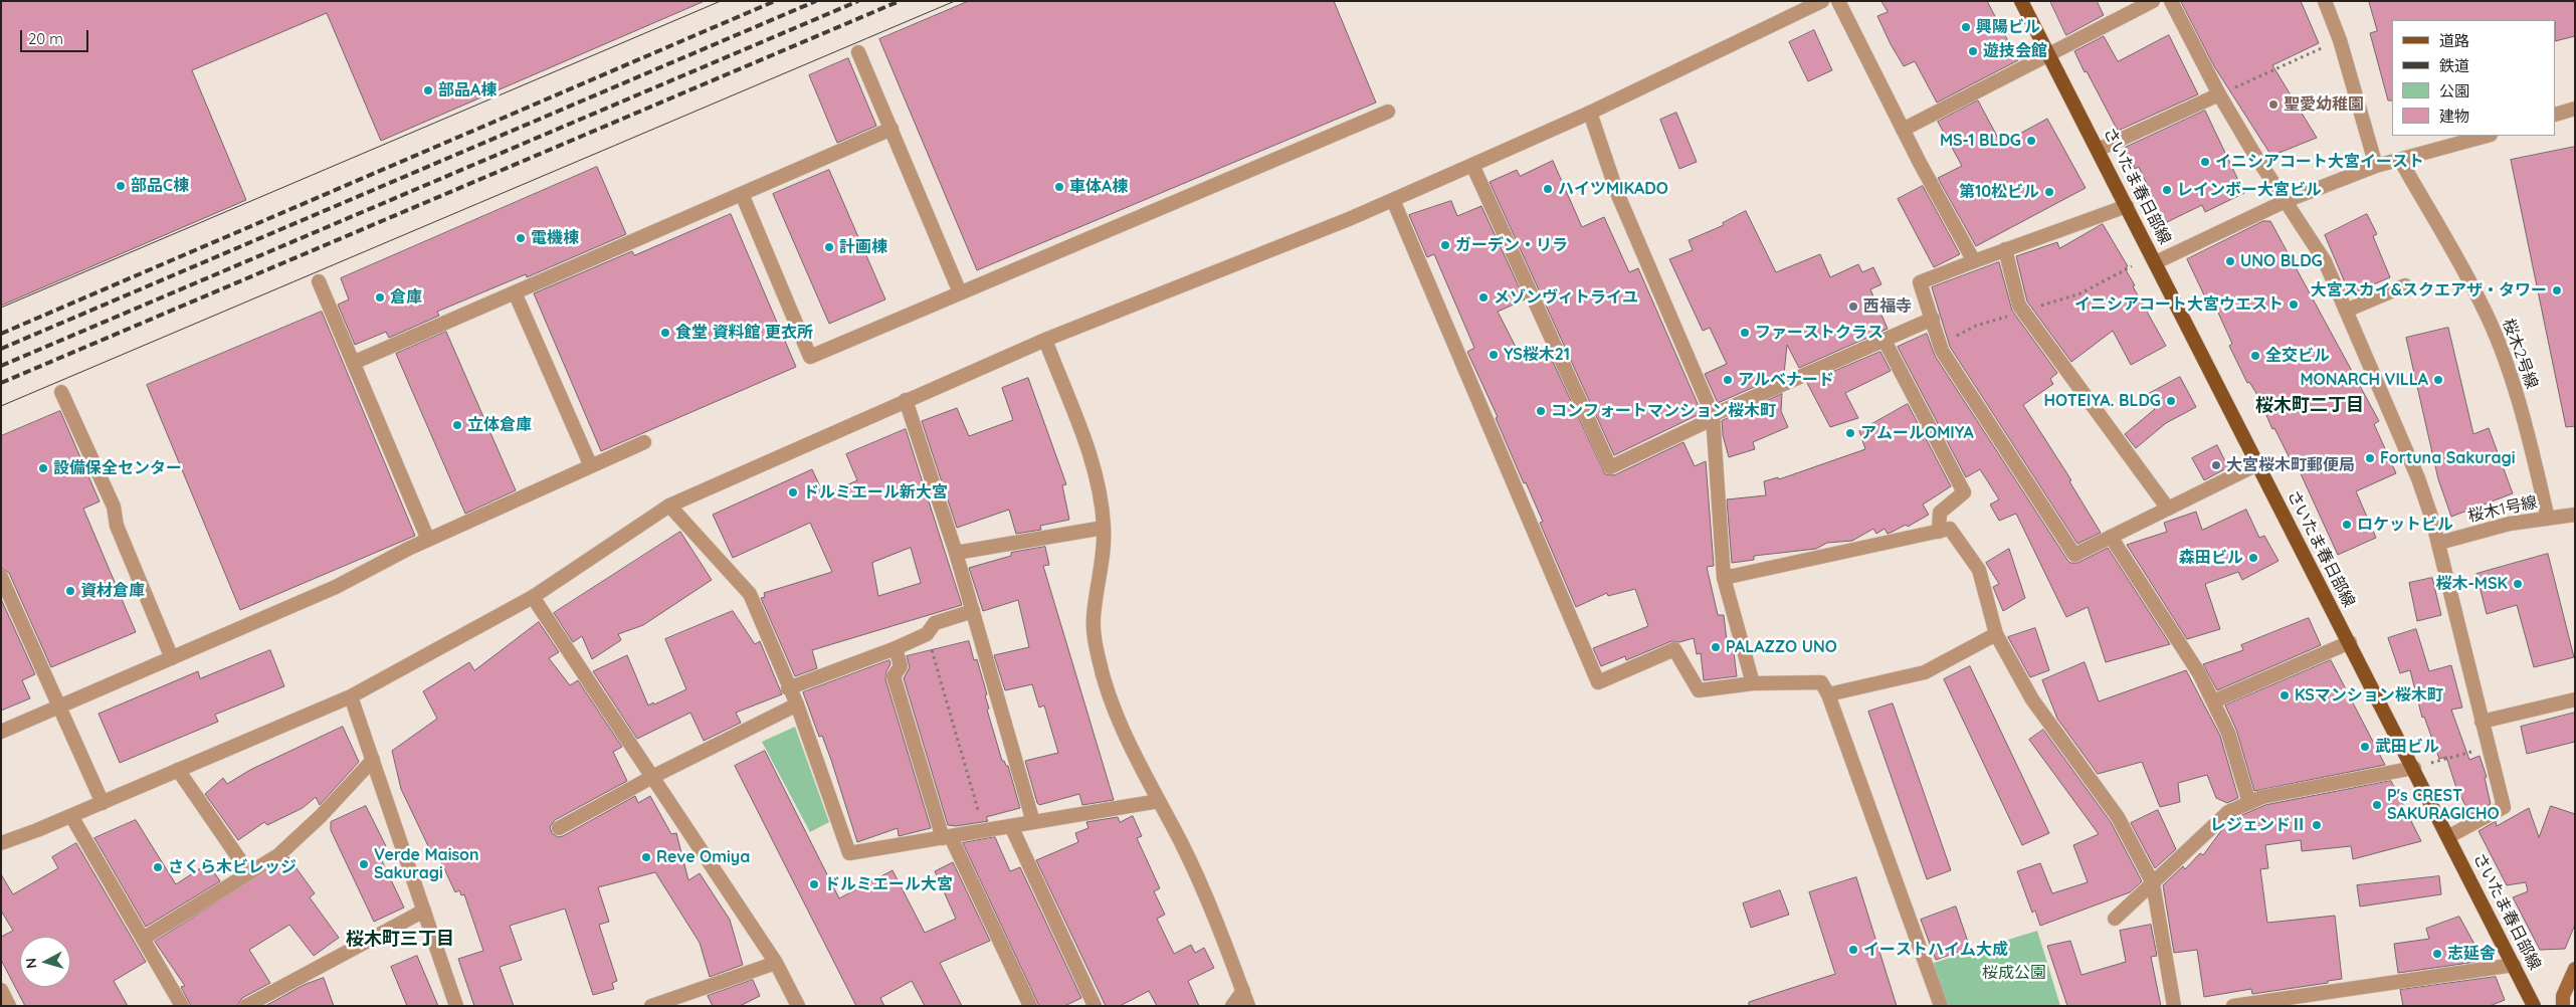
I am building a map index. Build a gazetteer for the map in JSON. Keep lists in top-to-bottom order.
{
  "streets": {
    "main road": ["さいたま春日部線"],
    "street": ["桜木2号線", "桜木1号線"]
  },
  "crossings": [
    ["桜木2号線", "桜木1号線"]
  ],
  "districts": ["桜木町二丁目", "桜木町三丁目"],
  "parks": ["桜成公園"],
  "places": [
    "興陽ビル",
    "遊技会館",
    "部品A棟",
    "聖愛幼稚園",
    "MS-1 BLDG",
    "イニシアコート大宮イースト",
    "部品C棟",
    "車体A棟",
    "ハイツMIKADO",
    "レインボー大宮ビル",
    "第10松ビル",
    "電機棟",
    "ガーデン・リラ",
    "計画棟",
    "UNO BLDG",
    "大宮スカイ&スクエアザ・タワー",
    "倉庫",
    "メゾンヴィトライユ",
    "イニシアコート大宮ウエスト",
    "西福寺",
    "食堂 資料館 更衣所",
    "ファーストクラス",
    "YS桜木21",
    "全交ビル",
    "アルベナード",
    "MONARCH VILLA",
    "HOTEIYA. BLDG",
    "コンフォートマンション桜木町",
    "立体倉庫",
    "アムールOMIYA",
    "Fortuna Sakuragi",
    "大宮桜木町郵便局",
    "設備保全センター",
    "ドルミエール新大宮",
    "ロケットビル",
    "森田ビル",
    "桜木-MSK",
    "資材倉庫",
    "PALAZZO UNO",
    "KSマンション桜木町",
    "武田ビル",
    "P's CREST SAKURAGICHO",
    "レジェンドⅡ",
    "Reve Omiya",
    "Verde Maison Sakuragi",
    "さくら木ビレッジ",
    "ドルミエール大宮",
    "イーストハイム大成",
    "志延舎"
  ],
  "legend": [
    "道路",
    "鉄道",
    "公園",
    "建物"
  ],
  "scale_bar": "20 m",
  "north": "left"
}
